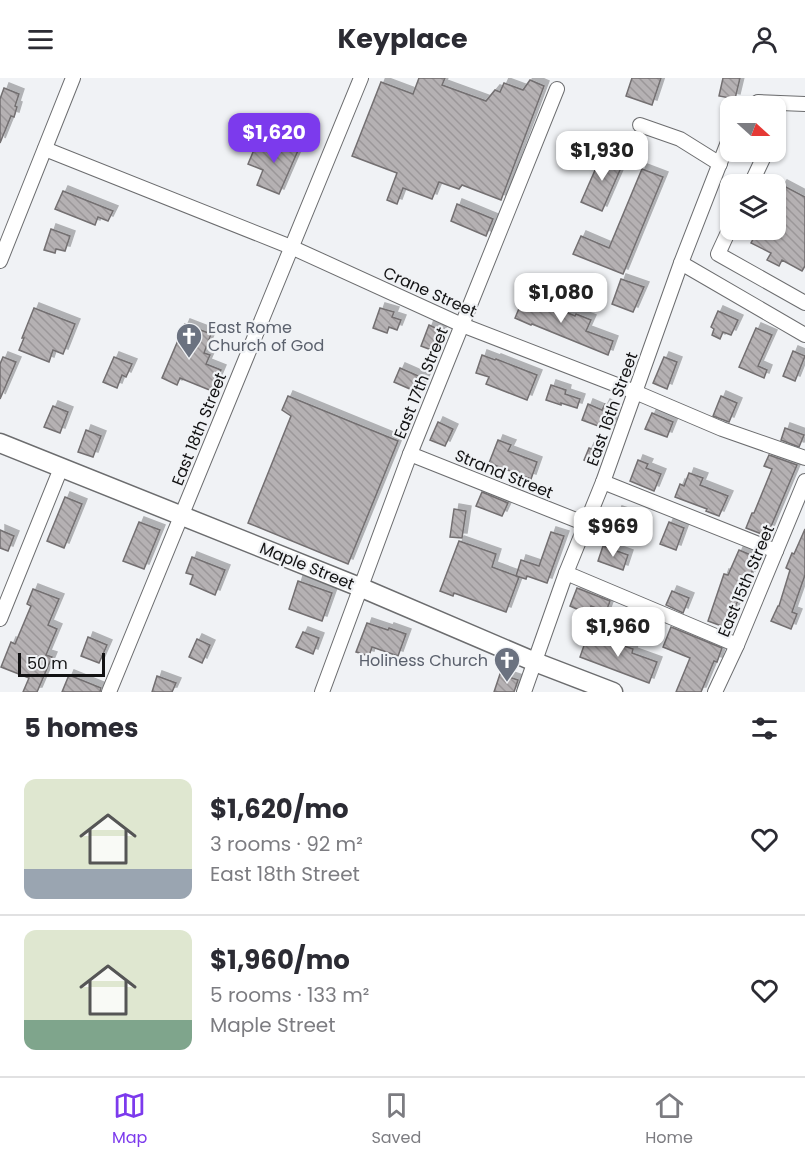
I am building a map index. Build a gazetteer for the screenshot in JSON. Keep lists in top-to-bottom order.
{
  "streets": {
    "main road": ["Maple Street"],
    "street": [
      "Crane Street",
      "East 17th Street",
      "East 16th Street",
      "East 18th Street",
      "Strand Street",
      "East 15th Street"
    ]
  },
  "crossings": [
    ["Crane Street", "East 17th Street"],
    ["Crane Street", "East 16th Street"],
    ["Crane Street", "East 18th Street"],
    ["East 17th Street", "Strand Street"],
    ["East 17th Street", "Maple Street"],
    ["East 16th Street", "Strand Street"],
    ["East 16th Street", "Maple Street"],
    ["East 18th Street", "Maple Street"]
  ],
  "places": {
    "church": ["East Rome Church of God", "Holiness Church"]
  },
  "scale_bar": "50 m",
  "north": "right",
  "page": {
    "header": "Keyplace",
    "price": [
      "$1,620",
      "$1,930",
      "$1,080",
      "$969",
      "$1,960"
    ],
    "scale": "50 m",
    "heading": "5 homes",
    "list": [
      {
        "name": "$1,620/mo",
        "note": "3 rooms · 92 m² · East 18th Street"
      },
      {
        "name": "$1,960/mo",
        "note": "5 rooms · 133 m² · Maple Street"
      }
    ],
    "tabs": ["Map", "Saved", "Home"]
  }
}
